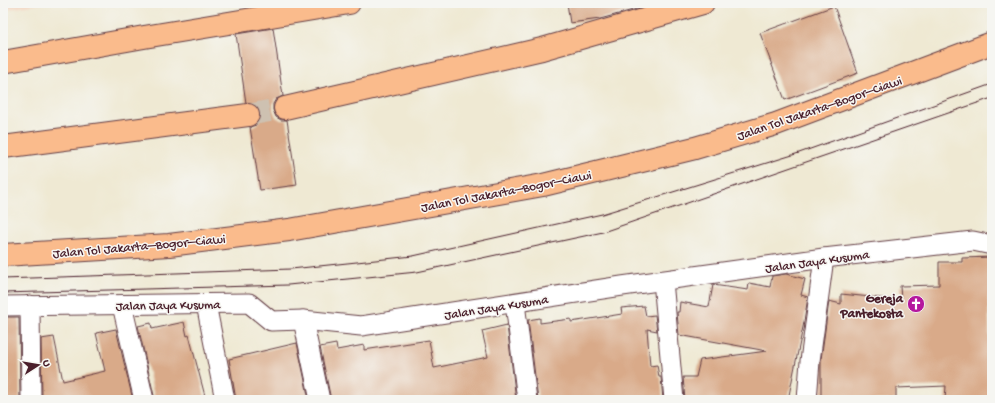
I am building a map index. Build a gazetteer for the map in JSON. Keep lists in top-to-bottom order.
{
  "streets": {
    "highway": ["Jalan Tol Jakarta–Bogor–Ciawi"],
    "street": ["Jalan Jaya Kusuma"]
  },
  "places": {
    "church": ["Gereja Pantekosta"]
  },
  "north": "right"
}
